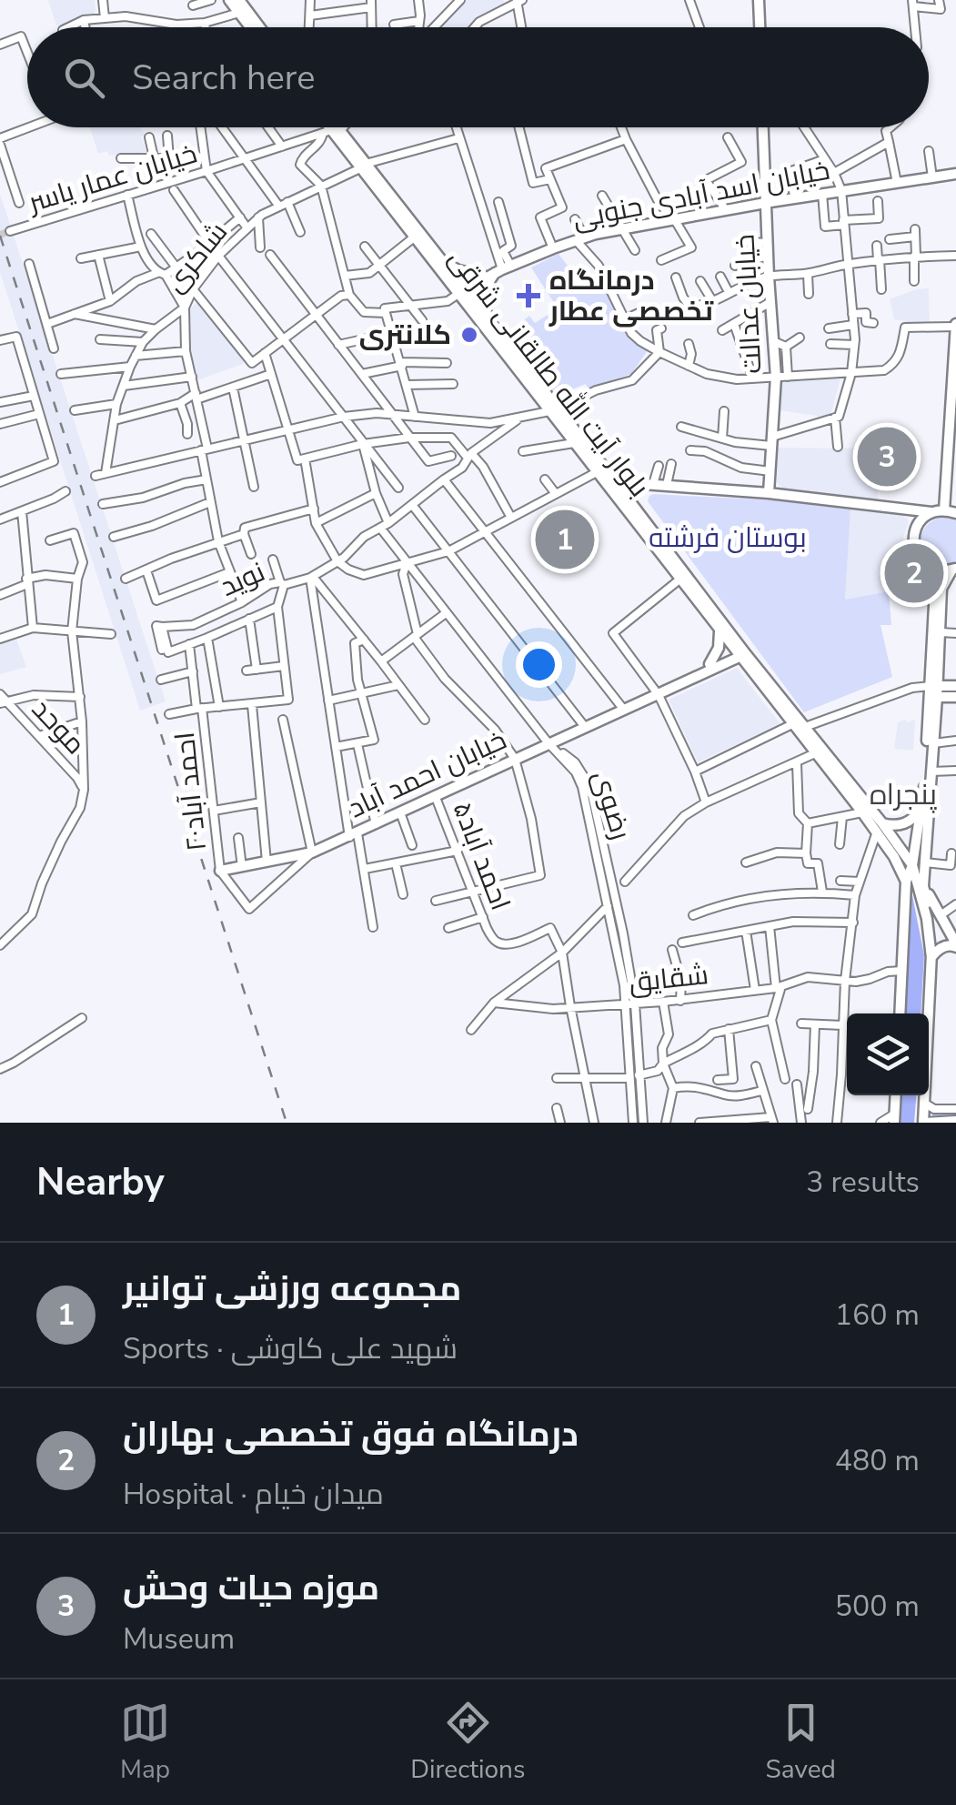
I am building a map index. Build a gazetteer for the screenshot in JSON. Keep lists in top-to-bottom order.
{
  "streets": {
    "main road": [
      "خیابان اسد آبادی جنوبی",
      "خیابان عدالت",
      "بلوار آیت الله طالقانی شرقی",
      "خیابان احمد آباد"
    ],
    "street": [
      "خیابان عمار یاسر",
      "شاکری",
      "نوید",
      "موحد",
      "احمد آباد۲۰",
      "رضوی",
      "احمد آباد۵",
      "شقایق"
    ]
  },
  "crossings": [
    ["خیابان عمار یاسر", "بلوار آیت الله طالقانی شرقی"],
    ["خیابان اسد آبادی جنوبی", "خیابان عدالت"],
    ["خیابان اسد آبادی جنوبی", "بلوار آیت الله طالقانی شرقی"],
    ["شاکری", "بلوار آیت الله طالقانی شرقی"],
    ["بلوار آیت الله طالقانی شرقی", "خیابان احمد آباد"],
    ["خیابان احمد آباد", "احمد آباد۲۰"],
    ["خیابان احمد آباد", "رضوی"],
    ["خیابان احمد آباد", "احمد آباد۵"],
    ["رضوی", "شقایق"]
  ],
  "districts": ["پنجراه"],
  "parks": ["بوستان فرشته"],
  "places": {
    "health": ["درمانگاه تخصصی عطار"],
    "other": ["کلانتری"]
  },
  "page": {
    "search": "Search here",
    "pins": ["3", "1", "2"],
    "heading": ["Nearby", "3 results"],
    "list": [
      {
        "mark": "1",
        "name": "مجموعه ورزشی توانیر",
        "note": "Sports · شهید علی کاوشی",
        "value": "160 m"
      },
      {
        "mark": "2",
        "name": "درمانگاه فوق تخصصی بهاران",
        "note": "Hospital · میدان خیام",
        "value": "480 m"
      },
      {
        "mark": "3",
        "name": "موزه حیات وحش",
        "note": "Museum",
        "value": "500 m"
      }
    ],
    "nav": ["Map", "Directions", "Saved"]
  }
}
